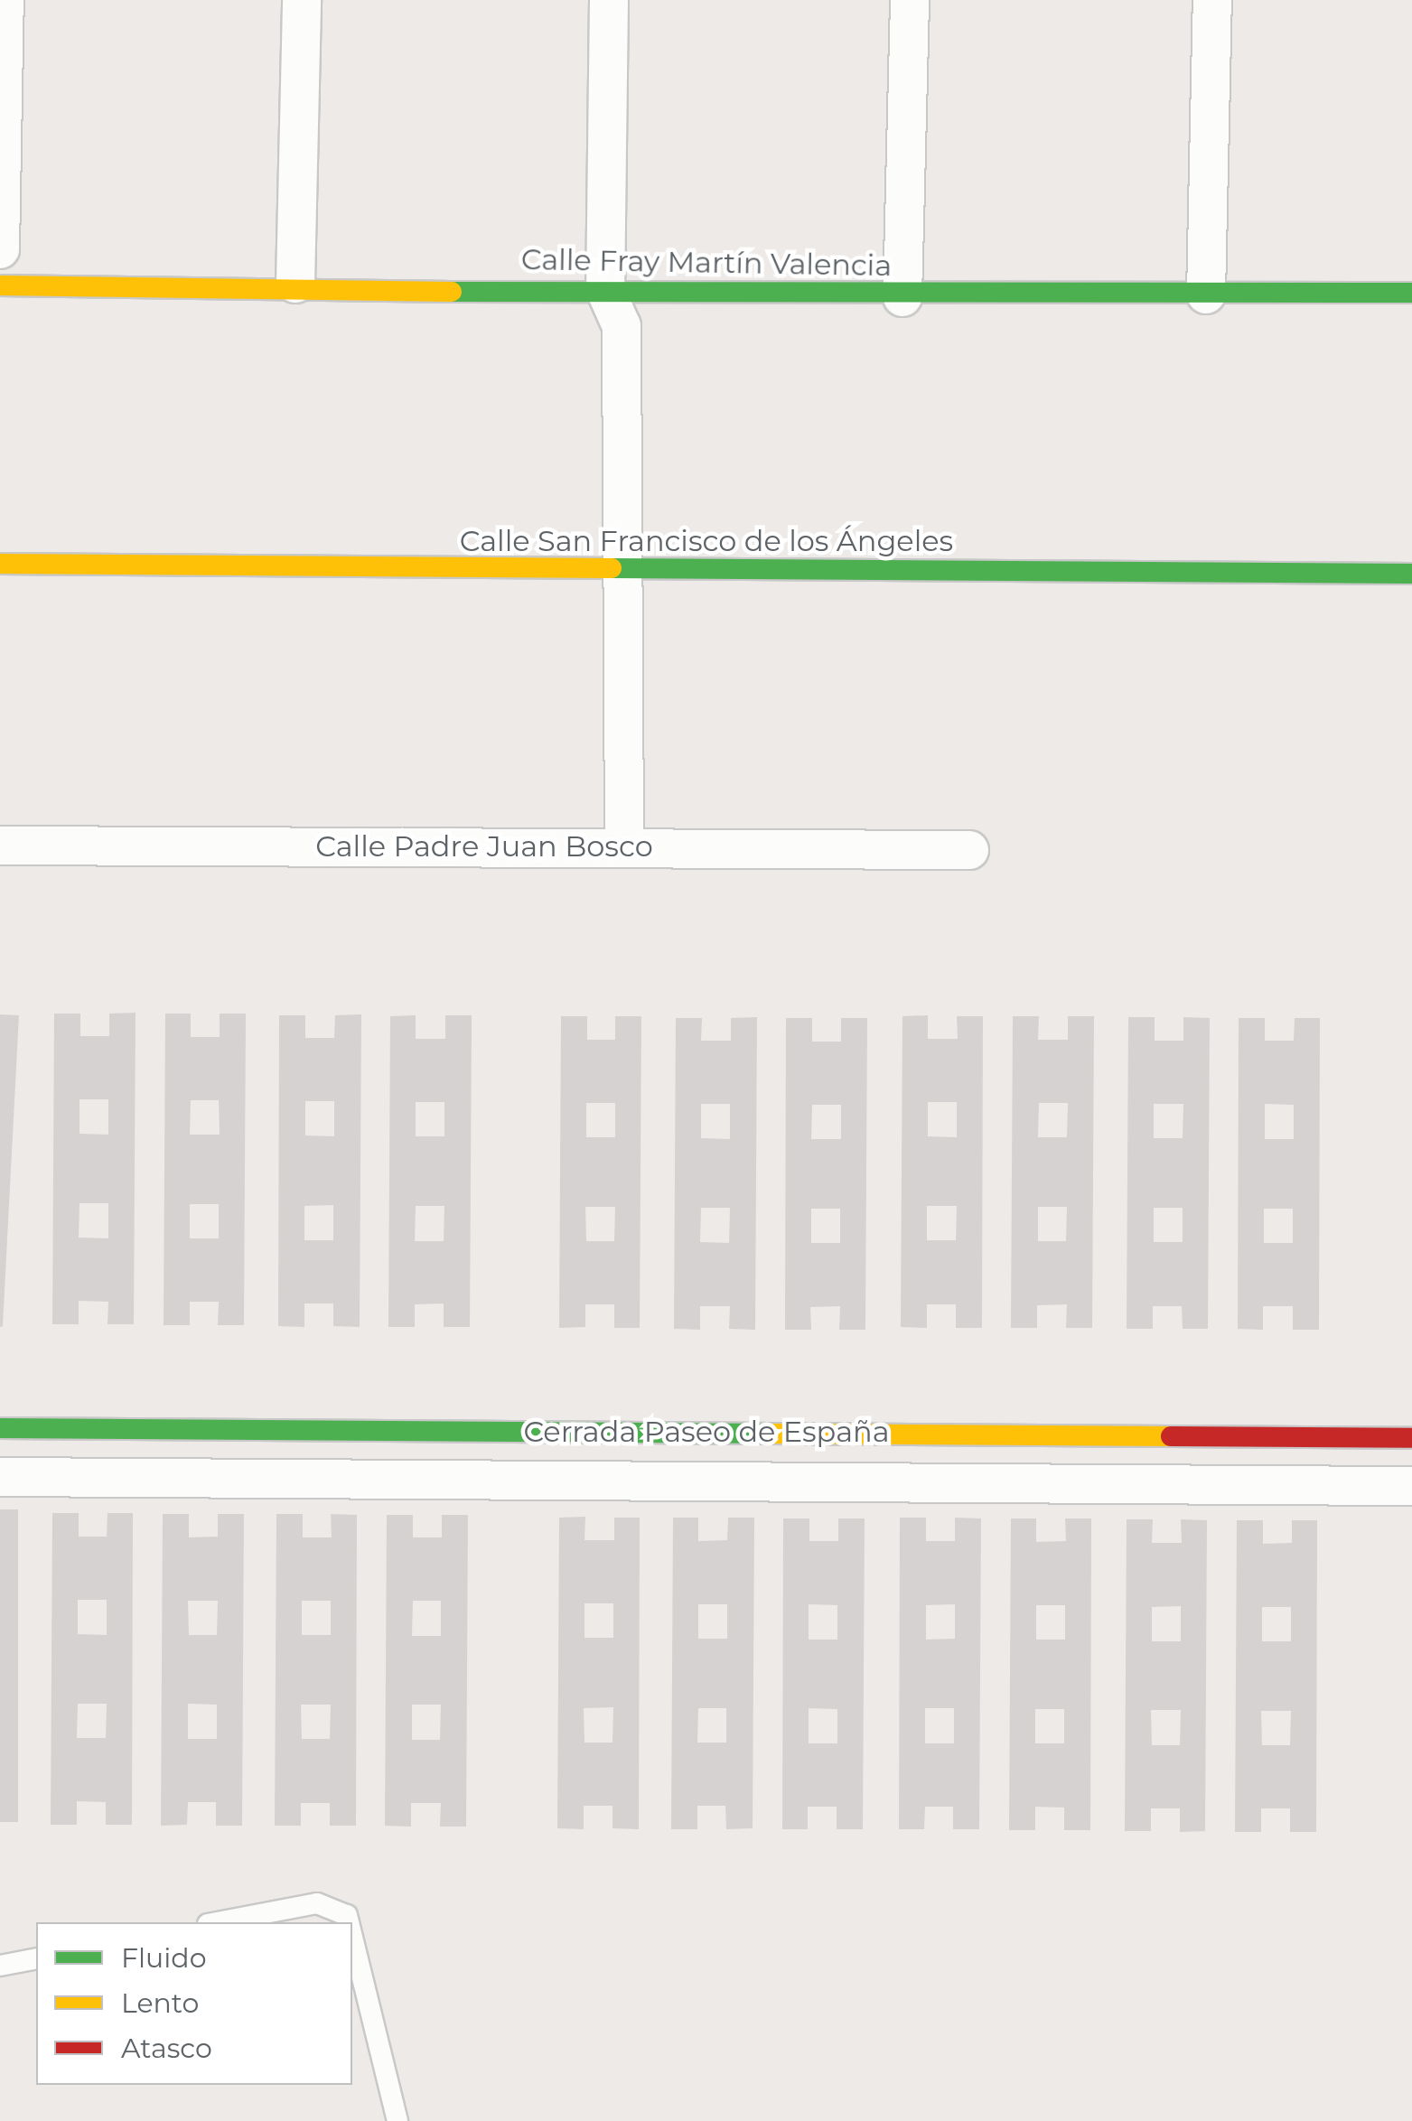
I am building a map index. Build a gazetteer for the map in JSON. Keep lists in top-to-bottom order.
{
  "streets": {
    "street": [
      "Calle Fray Martín Valencia",
      "Calle San Francisco de los Ángeles",
      "Calle Padre Juan Bosco",
      "Cerrada Paseo de España"
    ]
  },
  "legend": ["Fluido", "Lento", "Atasco"]
}
